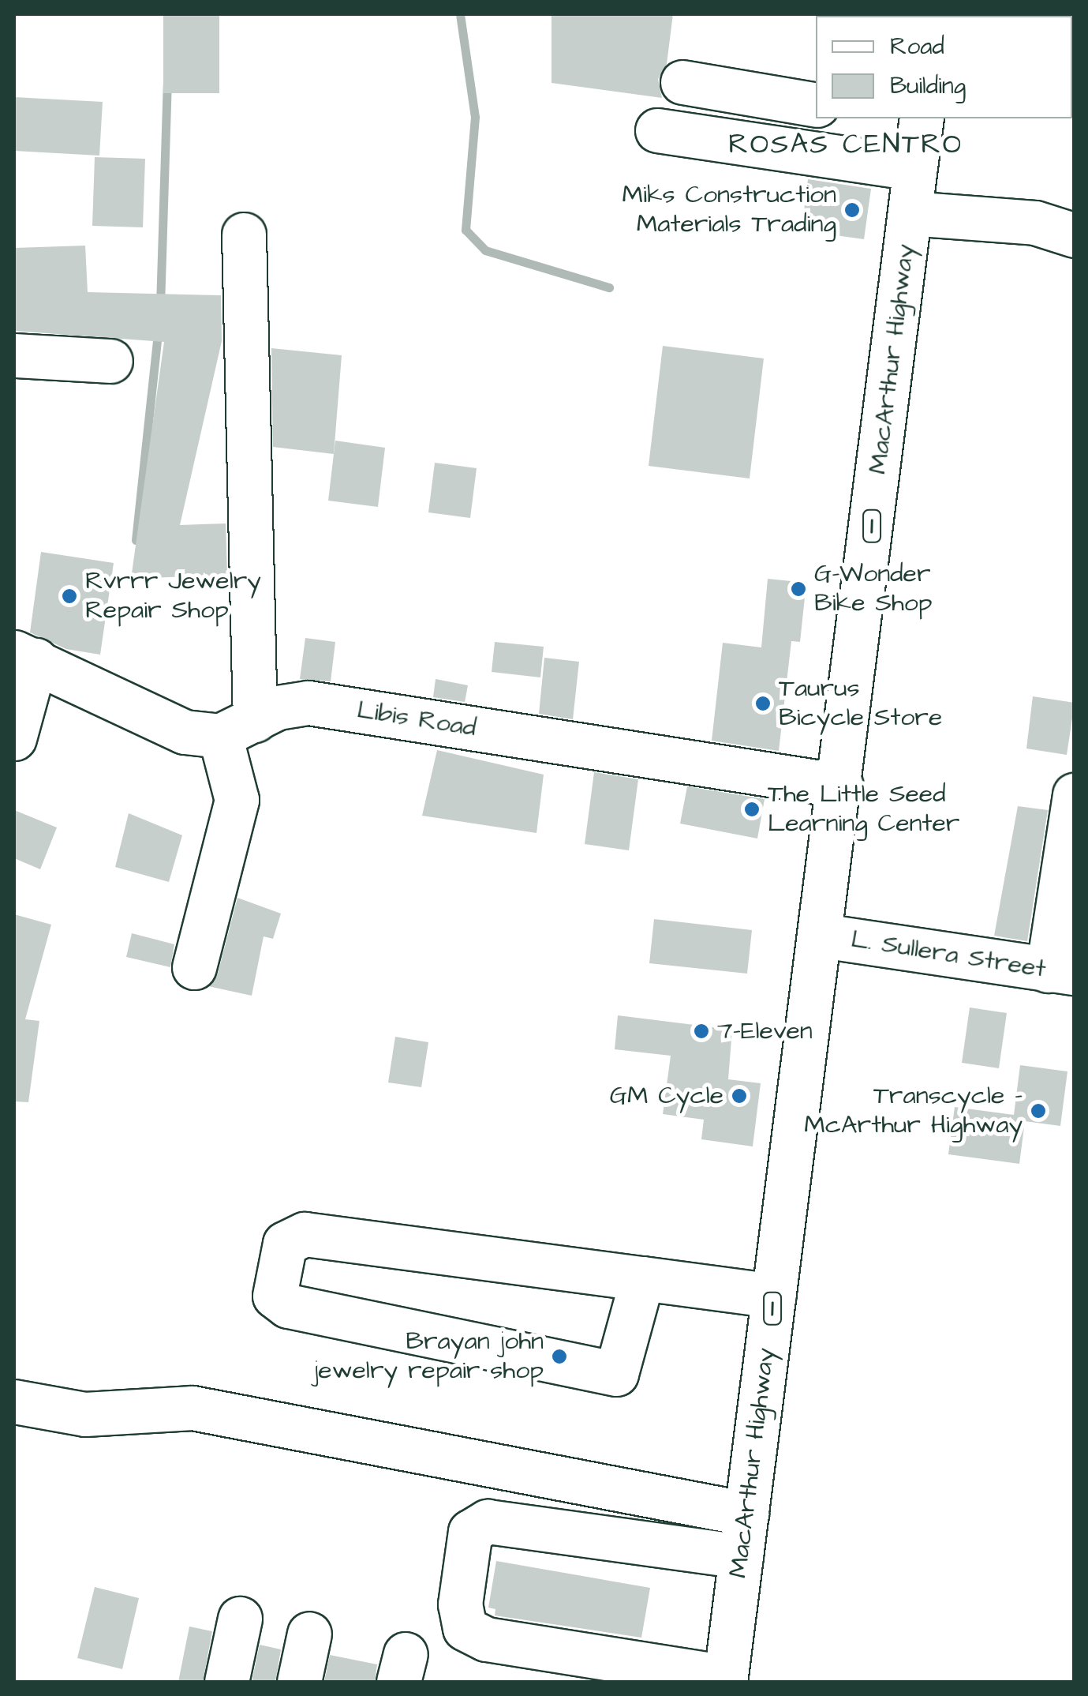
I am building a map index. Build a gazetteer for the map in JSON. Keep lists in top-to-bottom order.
{
  "streets": {
    "main road": [
      "MacArthur Highway",
      "1",
      "Libis Road",
      "L. Sullera Street"
    ]
  },
  "crossings": [
    ["MacArthur Highway", "Libis Road"],
    ["MacArthur Highway", "L. Sullera Street"]
  ],
  "districts": ["ROSAS CENTRO"],
  "places": [
    "Miks Construction Materials Trading",
    "G-Wonder Bike Shop",
    "Rvrrr Jewelry Repair Shop",
    "Taurus Bicycle Store",
    "The Little Seed Learning Center",
    "7-Eleven",
    "GM Cycle",
    "Transcycle - McArthur Highway",
    "Brayan john jewelry repair shop"
  ],
  "legend": ["Road", "Building"]
}
